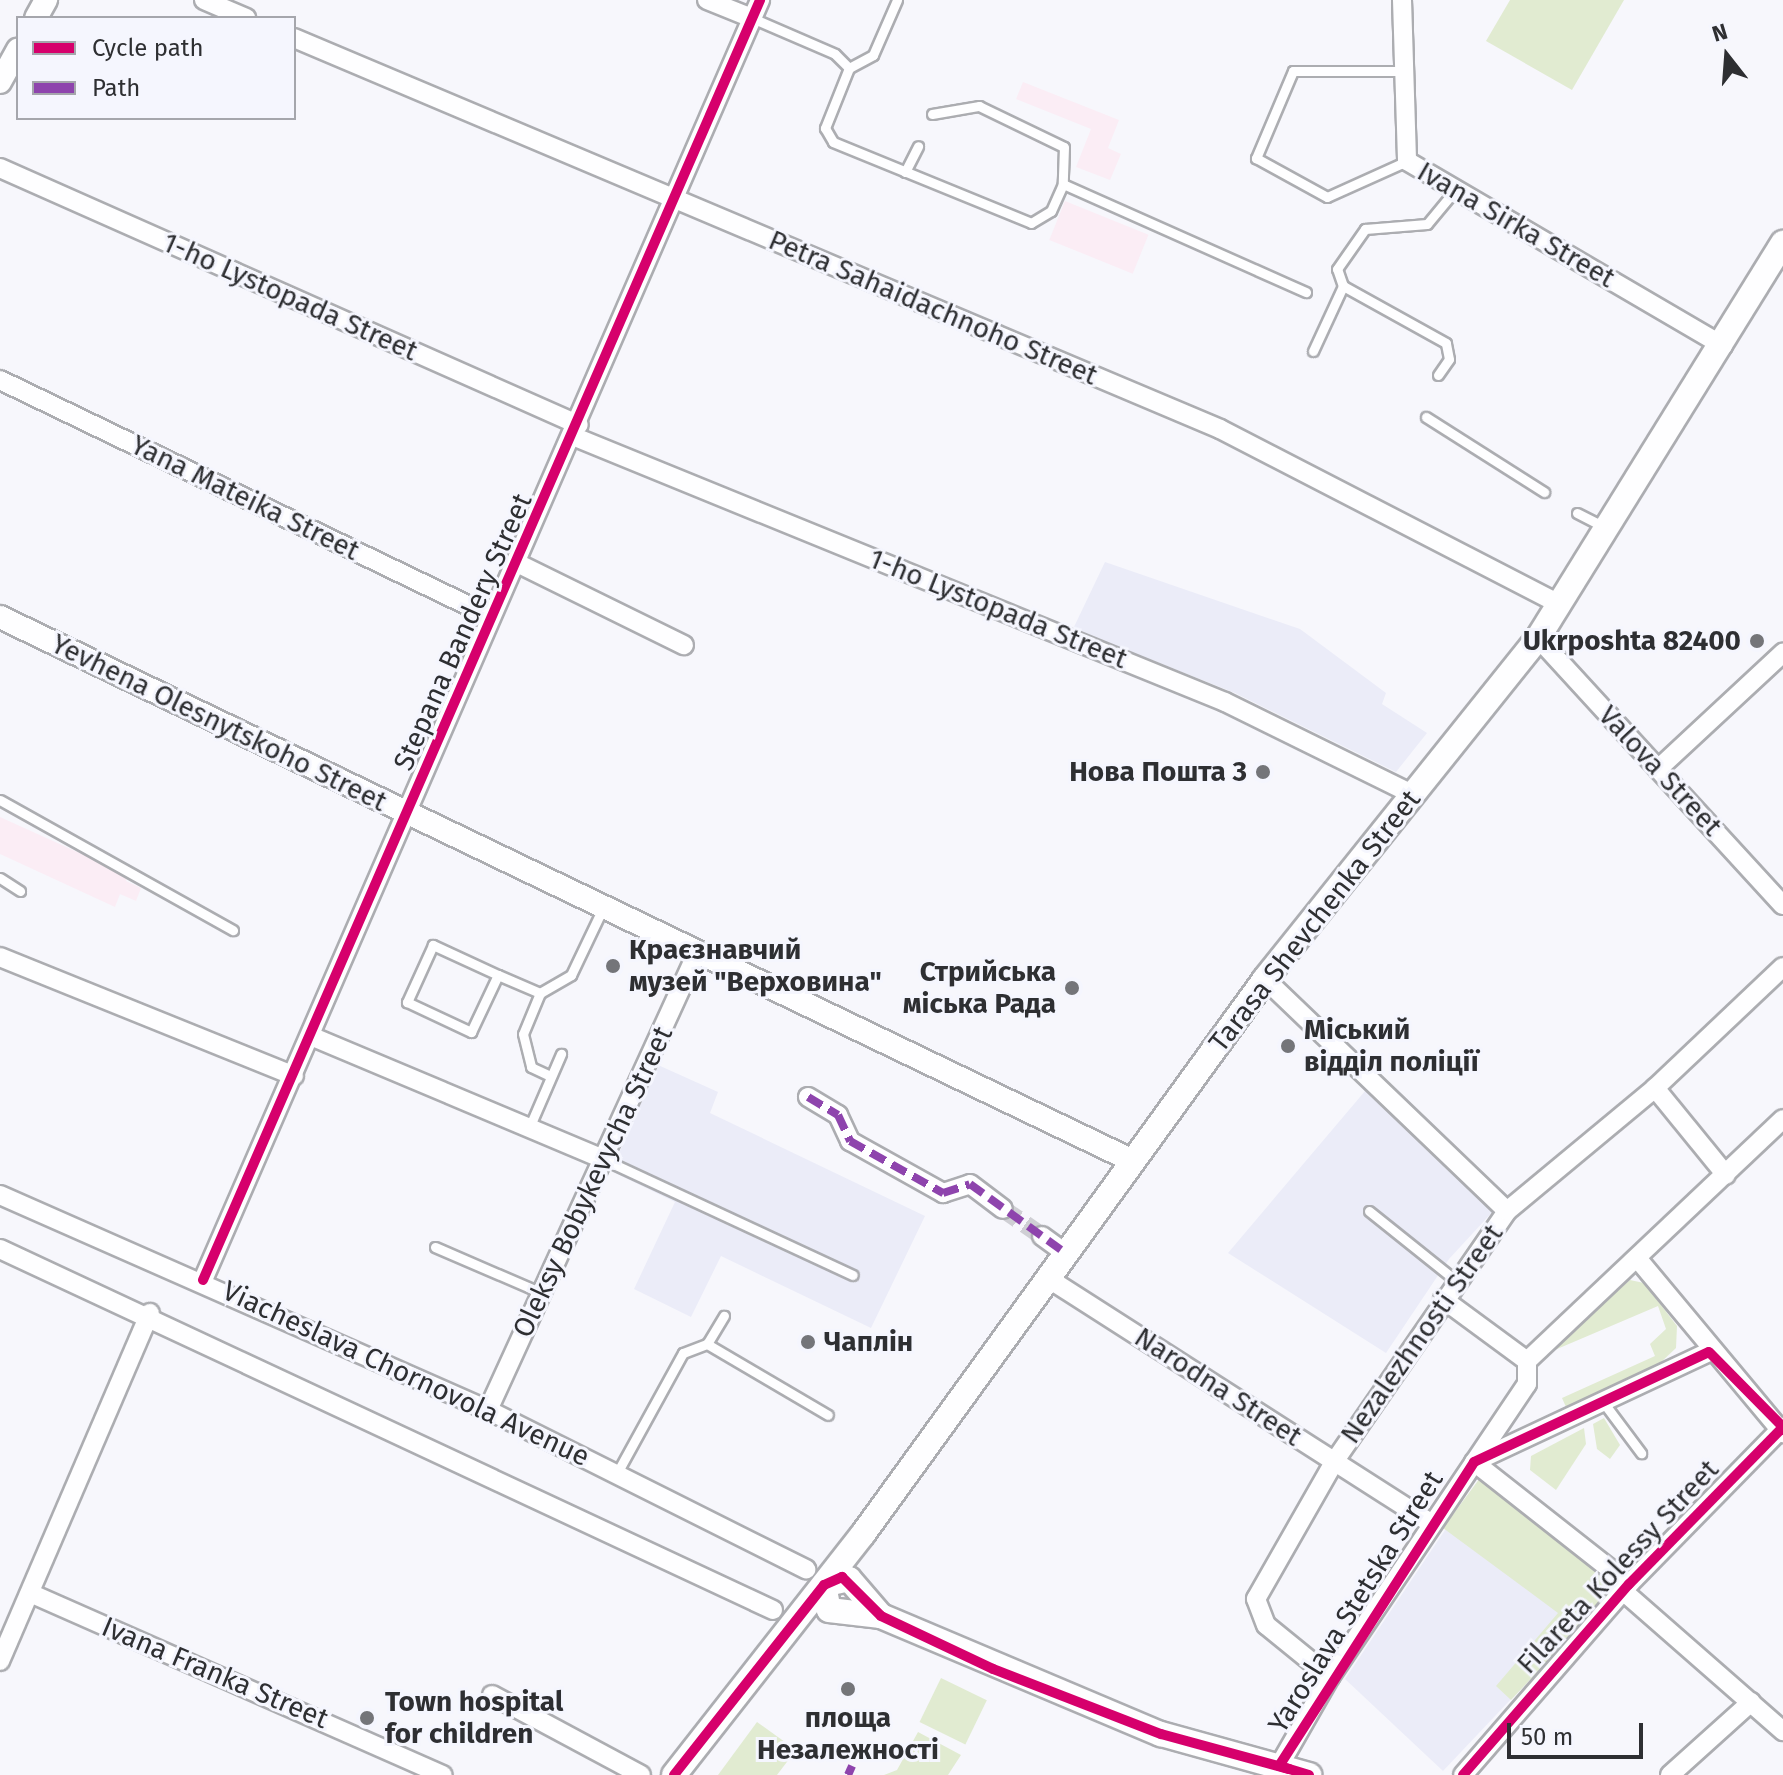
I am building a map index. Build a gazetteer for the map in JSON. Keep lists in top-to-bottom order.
{
  "streets": {
    "main road": ["Tarasa Shevchenka Street"],
    "street": [
      "Ivana Sirka Street",
      "1-ho Lystopada Street",
      "Petra Sahaidachnoho Street",
      "Yana Mateika Street",
      "Stepana Bandery Street",
      "Yevhena Olesnytskoho Street",
      "Valova Street",
      "Oleksy Bobykevycha Street",
      "Nezalezhnosti Street",
      "Viacheslava Chornovola Avenue",
      "Narodna Street",
      "Filareta Kolessy Street",
      "Yaroslava Stetska Street",
      "Ivana Franka Street"
    ]
  },
  "crossings": [
    ["Ivana Sirka Street", "Tarasa Shevchenka Street"],
    ["1-ho Lystopada Street", "Stepana Bandery Street"],
    ["1-ho Lystopada Street", "Tarasa Shevchenka Street"],
    ["Petra Sahaidachnoho Street", "Stepana Bandery Street"],
    ["Petra Sahaidachnoho Street", "Tarasa Shevchenka Street"],
    ["Yana Mateika Street", "Stepana Bandery Street"],
    ["Stepana Bandery Street", "Yevhena Olesnytskoho Street"],
    ["Stepana Bandery Street", "Viacheslava Chornovola Avenue"],
    ["Yevhena Olesnytskoho Street", "Tarasa Shevchenka Street"],
    ["Yevhena Olesnytskoho Street", "Oleksy Bobykevycha Street"],
    ["Valova Street", "Tarasa Shevchenka Street"],
    ["Tarasa Shevchenka Street", "Viacheslava Chornovola Avenue"],
    ["Tarasa Shevchenka Street", "Narodna Street"],
    ["Oleksy Bobykevycha Street", "Viacheslava Chornovola Avenue"],
    ["Nezalezhnosti Street", "Narodna Street"],
    ["Nezalezhnosti Street", "Yaroslava Stetska Street"],
    ["Narodna Street", "Yaroslava Stetska Street"]
  ],
  "places": [
    "Ukrposhta 82400",
    "Нова Пошта 3",
    "Краєзнавчий музей \"Верховина\"",
    "Стрийська міська Рада",
    "Міський відділ поліції",
    "Чаплін",
    "площа Незалежності",
    "Town hospital for children"
  ],
  "legend": ["Cycle path", "Path"],
  "scale_bar": "50 m",
  "north": "top"
}
